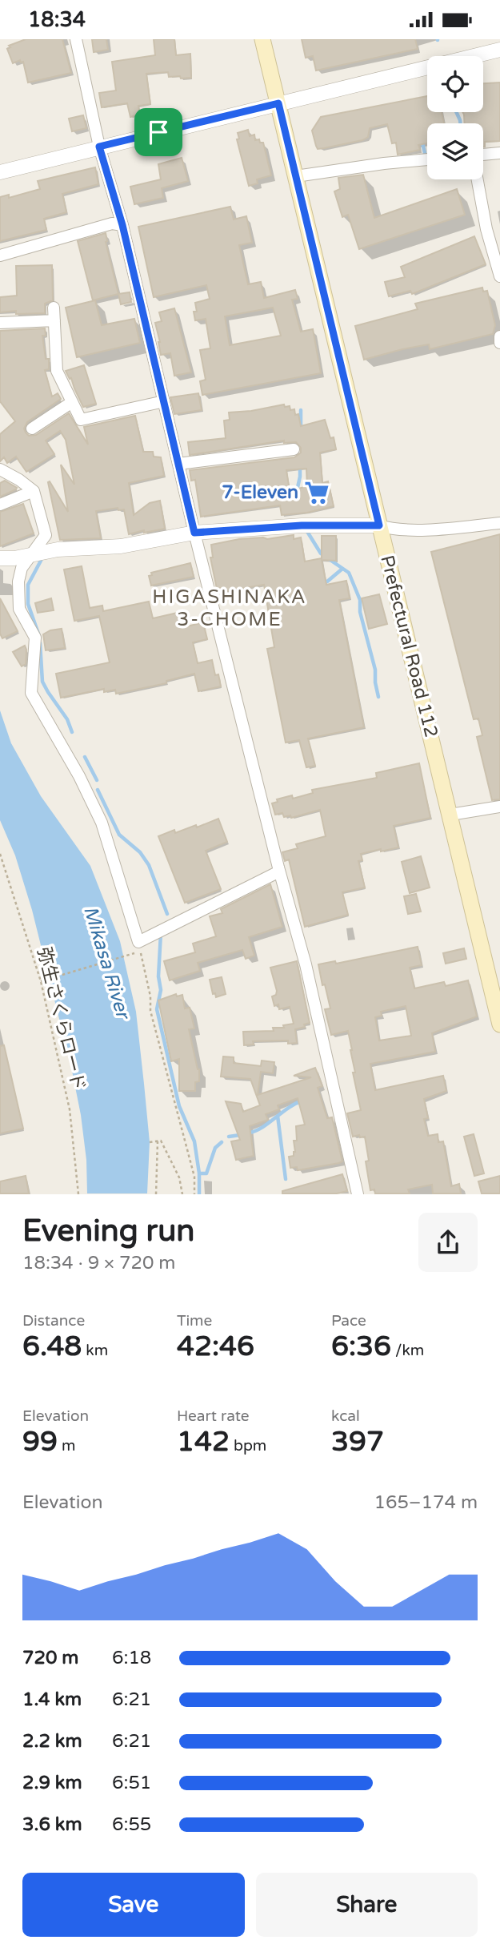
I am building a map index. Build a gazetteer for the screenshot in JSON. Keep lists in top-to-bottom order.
{
  "streets": {
    "main road": ["Prefectural Road 112"],
    "path": ["弥生さくらロード"]
  },
  "districts": ["HIGASHINAKA 3-CHOME"],
  "water": ["Mikasa River"],
  "places": {
    "supermarket": ["7-Eleven"]
  },
  "page": {
    "status": "18:34",
    "heading": ["Evening run", "18:34 · 9 × 720 m"],
    "stats": [
      ["Distance", "6.48 km"],
      ["Time", "42:46"],
      ["Pace", "6:36 /km"],
      ["Elevation", "99 m"],
      ["Heart rate", "142 bpm"],
      ["kcal", "397"]
    ],
    "chart": ["Elevation", "165–174 m"],
    "list": [
      {
        "name": "720 m",
        "note": "6:18"
      },
      {
        "name": "1.4 km",
        "note": "6:21"
      },
      {
        "name": "2.2 km",
        "note": "6:21"
      },
      {
        "name": "2.9 km",
        "note": "6:51"
      },
      {
        "name": "3.6 km",
        "note": "6:55"
      }
    ],
    "buttons": ["Save", "Share"]
  }
}
